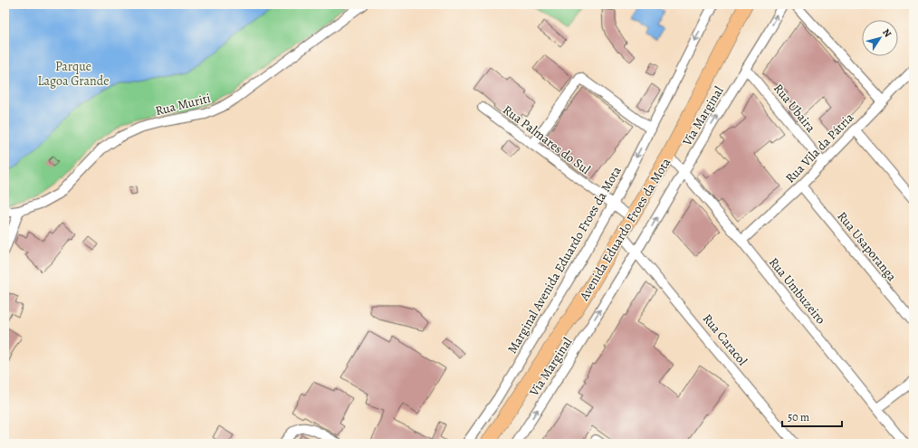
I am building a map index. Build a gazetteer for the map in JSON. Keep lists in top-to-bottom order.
{
  "streets": {
    "highway": ["Avenida Eduardo Froes da Mota"],
    "street": [
      "Rua Muriti",
      "Rua Ubaira",
      "Via Marginal",
      "Rua Palmares do Sul",
      "Rua Vila da Pátria",
      "Rua Usaporanga",
      "Marginal Avenida Eduardo Froes da Mota",
      "Rua Umbuzeiro",
      "Rua Caracol"
    ]
  },
  "crossings": [
    ["Rua Ubaira", "Via Marginal"],
    ["Rua Ubaira", "Rua Vila da Pátria"],
    ["Via Marginal", "Rua Umbuzeiro"],
    ["Via Marginal", "Rua Caracol"],
    ["Rua Palmares do Sul", "Avenida Eduardo Froes da Mota"],
    ["Rua Palmares do Sul", "Marginal Avenida Eduardo Froes da Mota"],
    ["Rua Vila da Pátria", "Rua Usaporanga"],
    ["Rua Vila da Pátria", "Rua Umbuzeiro"],
    ["Avenida Eduardo Froes da Mota", "Rua Umbuzeiro"],
    ["Avenida Eduardo Froes da Mota", "Rua Caracol"]
  ],
  "one_way": ["Via Marginal", "Marginal Avenida Eduardo Froes da Mota"],
  "parks": ["Parque Lagoa Grande"],
  "scale_bar": "50 m",
  "north": "top right"
}
